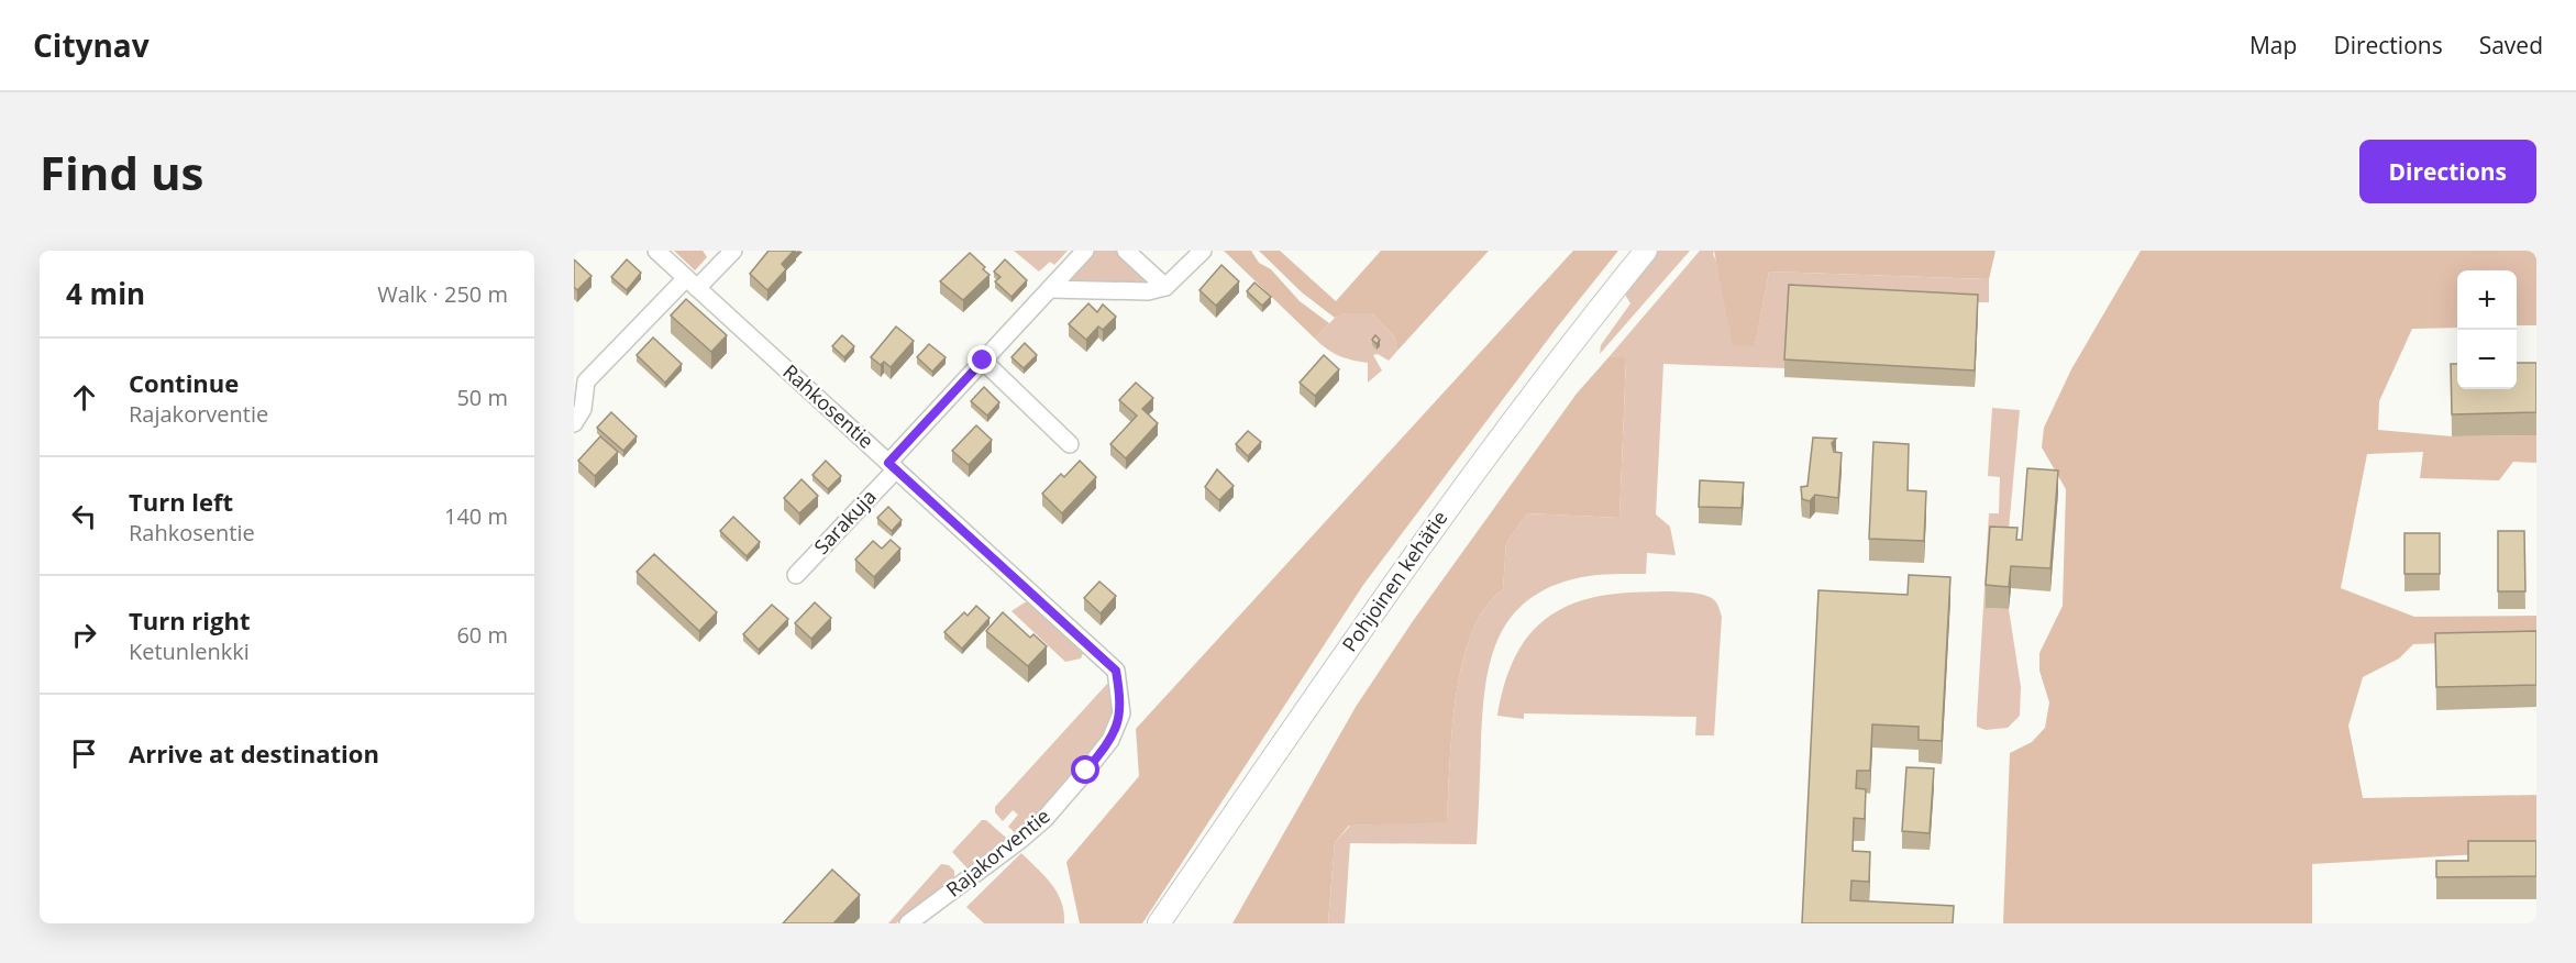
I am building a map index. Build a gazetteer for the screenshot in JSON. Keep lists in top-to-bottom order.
{
  "streets": {
    "main road": ["Pohjoinen kehätie"],
    "street": ["Rahkosentie", "Sarakuja", "Rajakorventie"]
  },
  "crossings": [
    ["Rahkosentie", "Sarakuja"],
    ["Rahkosentie", "Rajakorventie"]
  ],
  "page": {
    "header": "Citynav",
    "nav": ["Map", "Directions", "Saved"],
    "buttons": "Directions",
    "title": "Find us",
    "heading": ["4 min", "Walk · 250 m"],
    "map_buttons": ["+", "−"],
    "list": [
      ["Continue", "Rajakorventie", "50 m"],
      ["Turn left", "Rahkosentie", "140 m"],
      ["Turn right", "Ketunlenkki", "60 m"],
      "Arrive at destination"
    ]
  }
}
